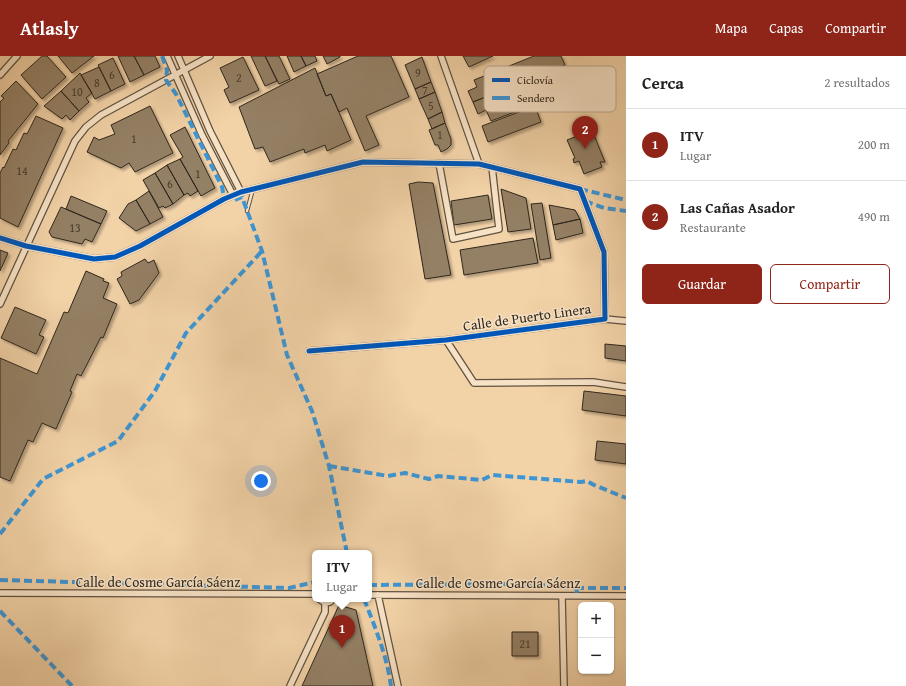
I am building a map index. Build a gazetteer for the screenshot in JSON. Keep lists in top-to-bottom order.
{
  "streets": {
    "street": ["Calle de Puerto Linera", "Calle de Cosme García Sáenz"]
  },
  "house_numbers": [
    "9",
    "6",
    "2",
    "8",
    "7",
    "10",
    "5",
    "1",
    "1",
    "14",
    "1",
    "6",
    "13",
    "21"
  ],
  "legend": ["Ciclovía", "Sendero"],
  "page": {
    "header": "Atlasly",
    "nav": ["Mapa", "Capas", "Compartir"],
    "heading": ["Cerca", "2 resultados"],
    "list": [
      {
        "mark": "1",
        "name": "ITV",
        "note": "Lugar",
        "value": "200 m"
      },
      {
        "mark": "2",
        "name": "Las Cañas Asador",
        "note": "Restaurante",
        "value": "490 m"
      }
    ],
    "pins": ["2", "1"],
    "buttons": ["Guardar", "Compartir"],
    "popup": ["ITV", "Lugar"],
    "map_buttons": ["+", "−"]
  }
}
